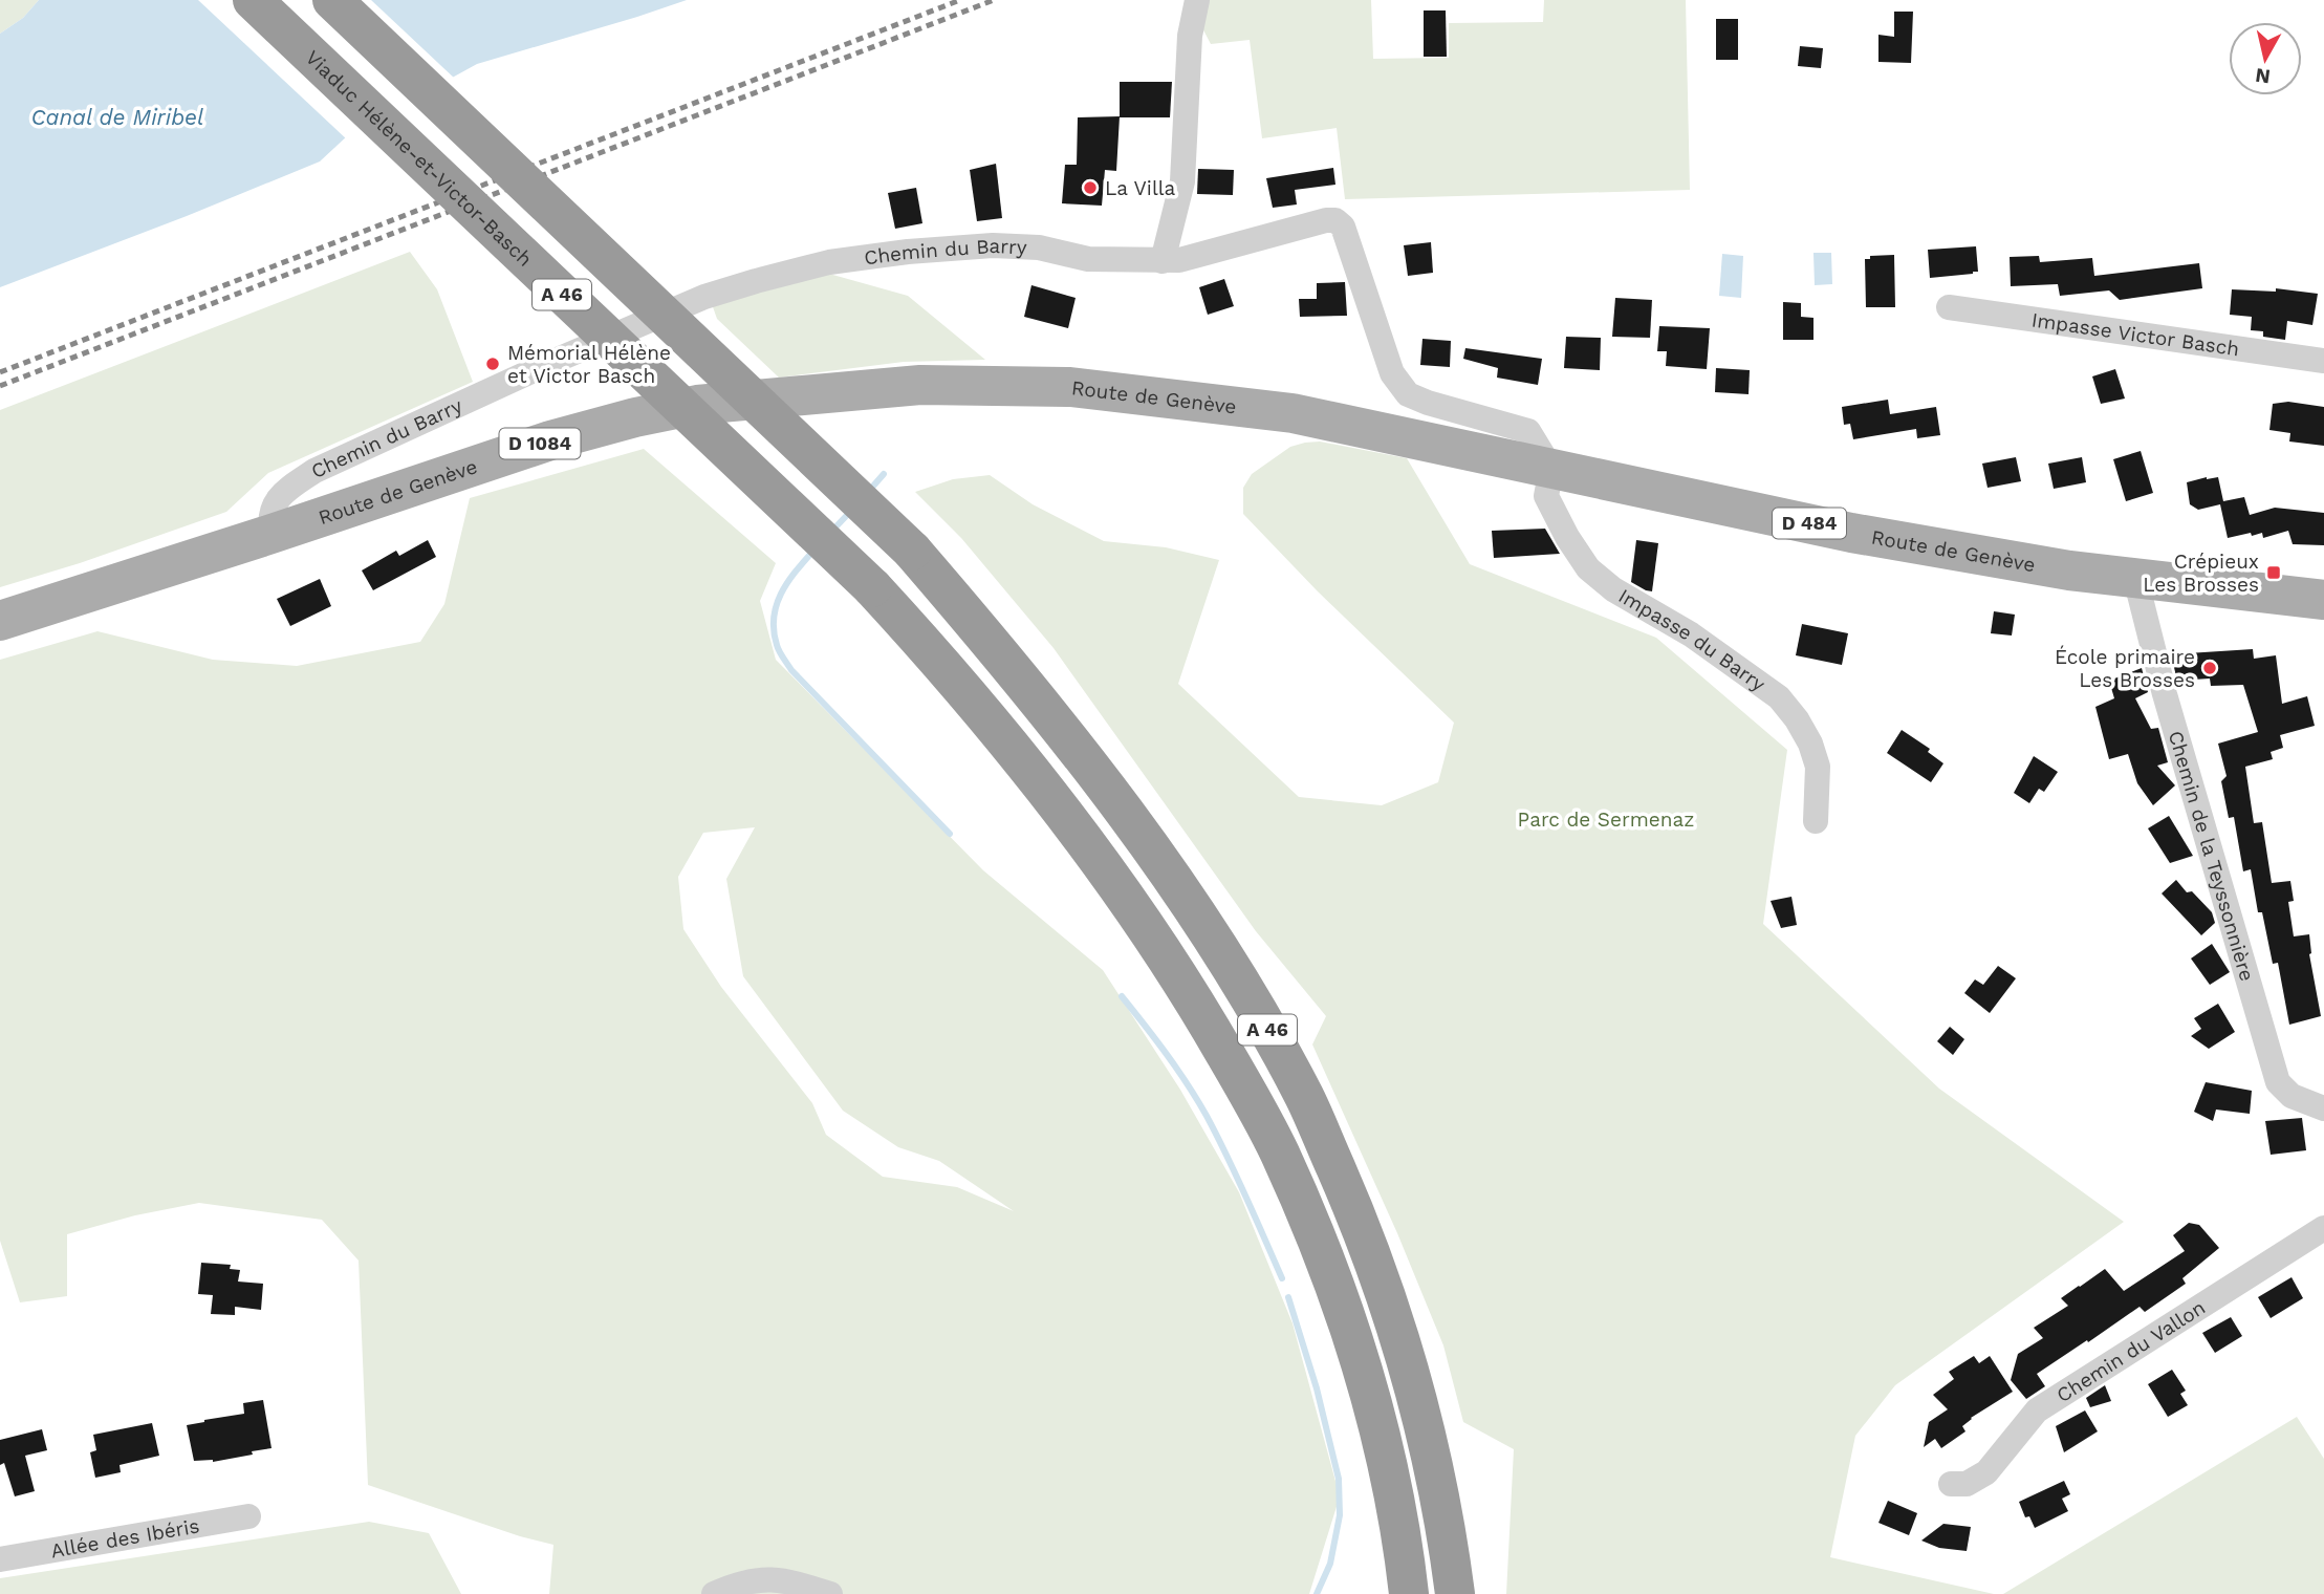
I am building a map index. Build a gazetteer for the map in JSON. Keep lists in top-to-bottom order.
{
  "streets": {
    "highway": ["Viaduc Hélène-et-Victor-Basch", "A 46"],
    "main road": ["Route de Genève", "D 1084", "D 484"],
    "street": [
      "Chemin du Barry",
      "Impasse Victor Basch",
      "Impasse du Barry",
      "Chemin de la Teyssonnière",
      "Chemin du Vallon",
      "Allée des Ibéris"
    ]
  },
  "crossings": [
    ["Chemin du Barry", "Route de Genève"],
    ["Chemin du Barry", "Impasse du Barry"],
    ["Route de Genève", "Impasse du Barry"],
    ["Route de Genève", "Chemin de la Teyssonnière"]
  ],
  "water": ["Canal de Miribel"],
  "parks": ["Parc de Sermenaz"],
  "places": {
    "other": ["La Villa", "Mémorial Hélène et Victor Basch", "École primaire Les Brosses"],
    "transit": ["Crépieux Les Brosses"]
  },
  "north": "bottom"
}
